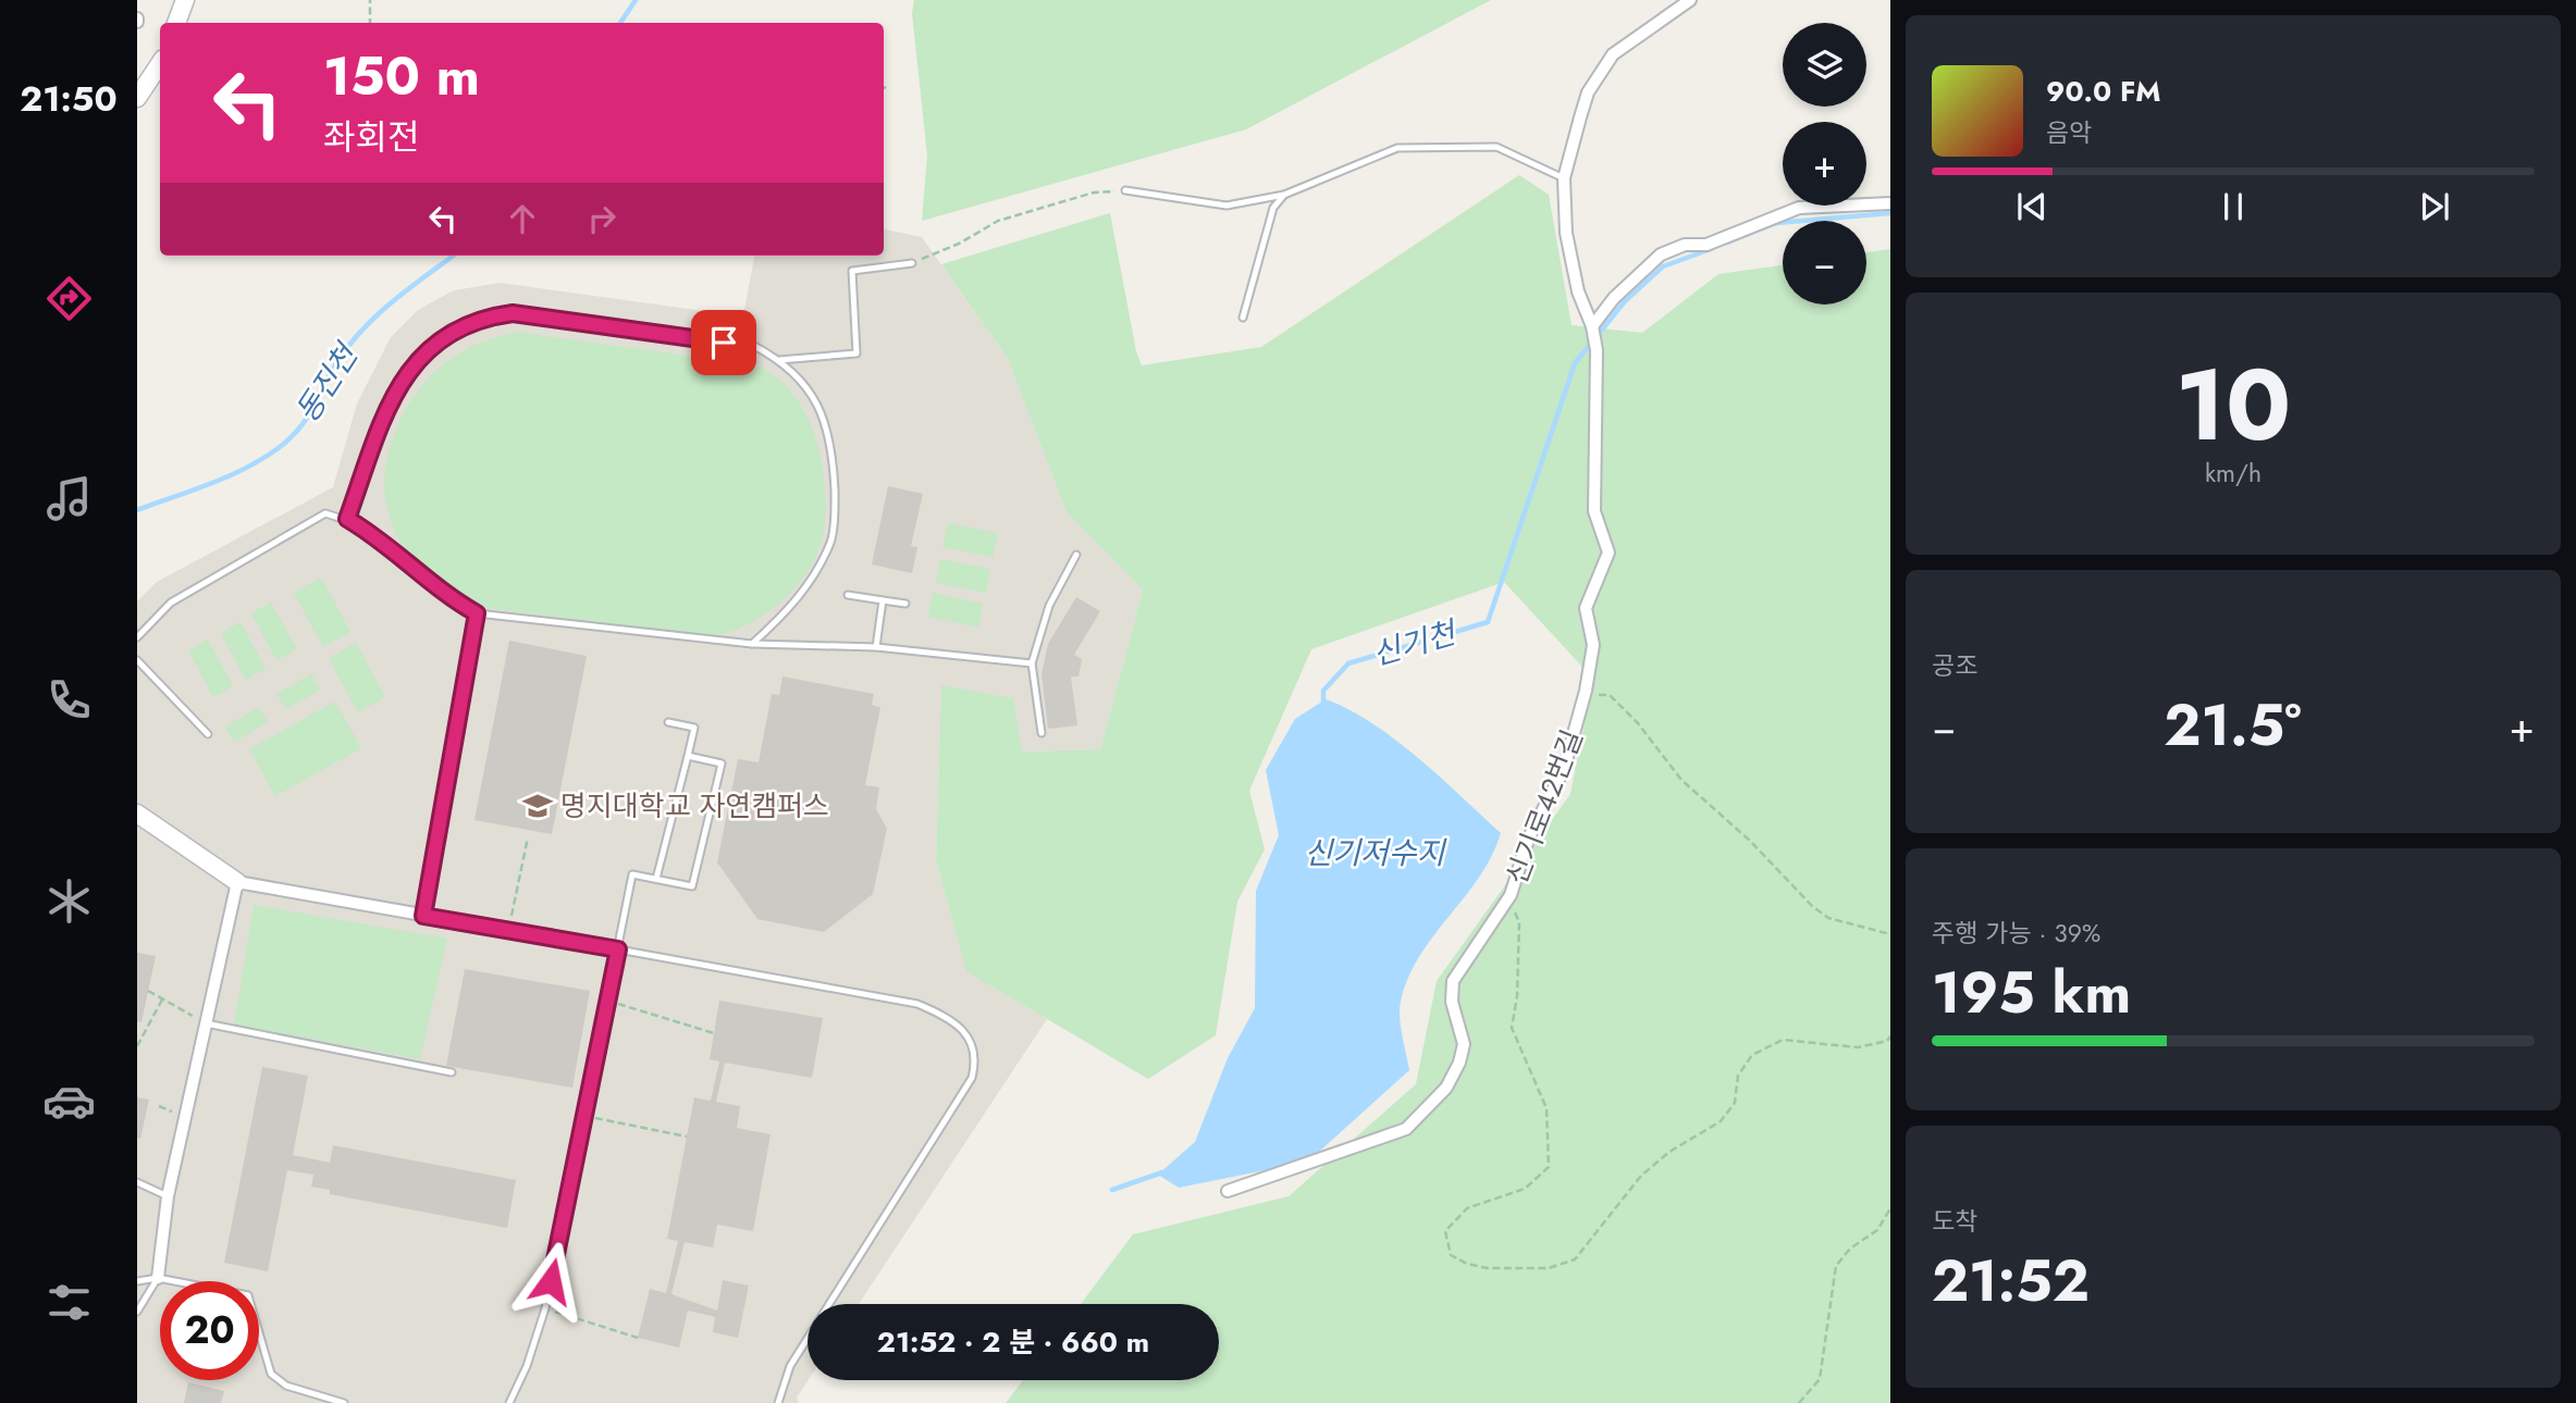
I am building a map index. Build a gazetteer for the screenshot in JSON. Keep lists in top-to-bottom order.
{
  "streets": {
    "street": ["신기로42번길"]
  },
  "water": ["동진천", "신기천", "신기저수지"],
  "places": {
    "school or university": ["명지대학교 자연캠퍼스"]
  },
  "page": {
    "tabs": "21:50",
    "map_buttons": ["+", "−"],
    "turn": ["150 m", "좌회전"],
    "song": ["90.0 FM", "음악"],
    "tile": [
      ["10", "km/h"],
      "공조",
      ["주행 가능 · 39%", "195 km"],
      ["도착", "21:52"]
    ],
    "heat": ["−", "21.5°", "+"],
    "limit": "20",
    "trip": "21:52 · 2 분 · 660 m"
  }
}
